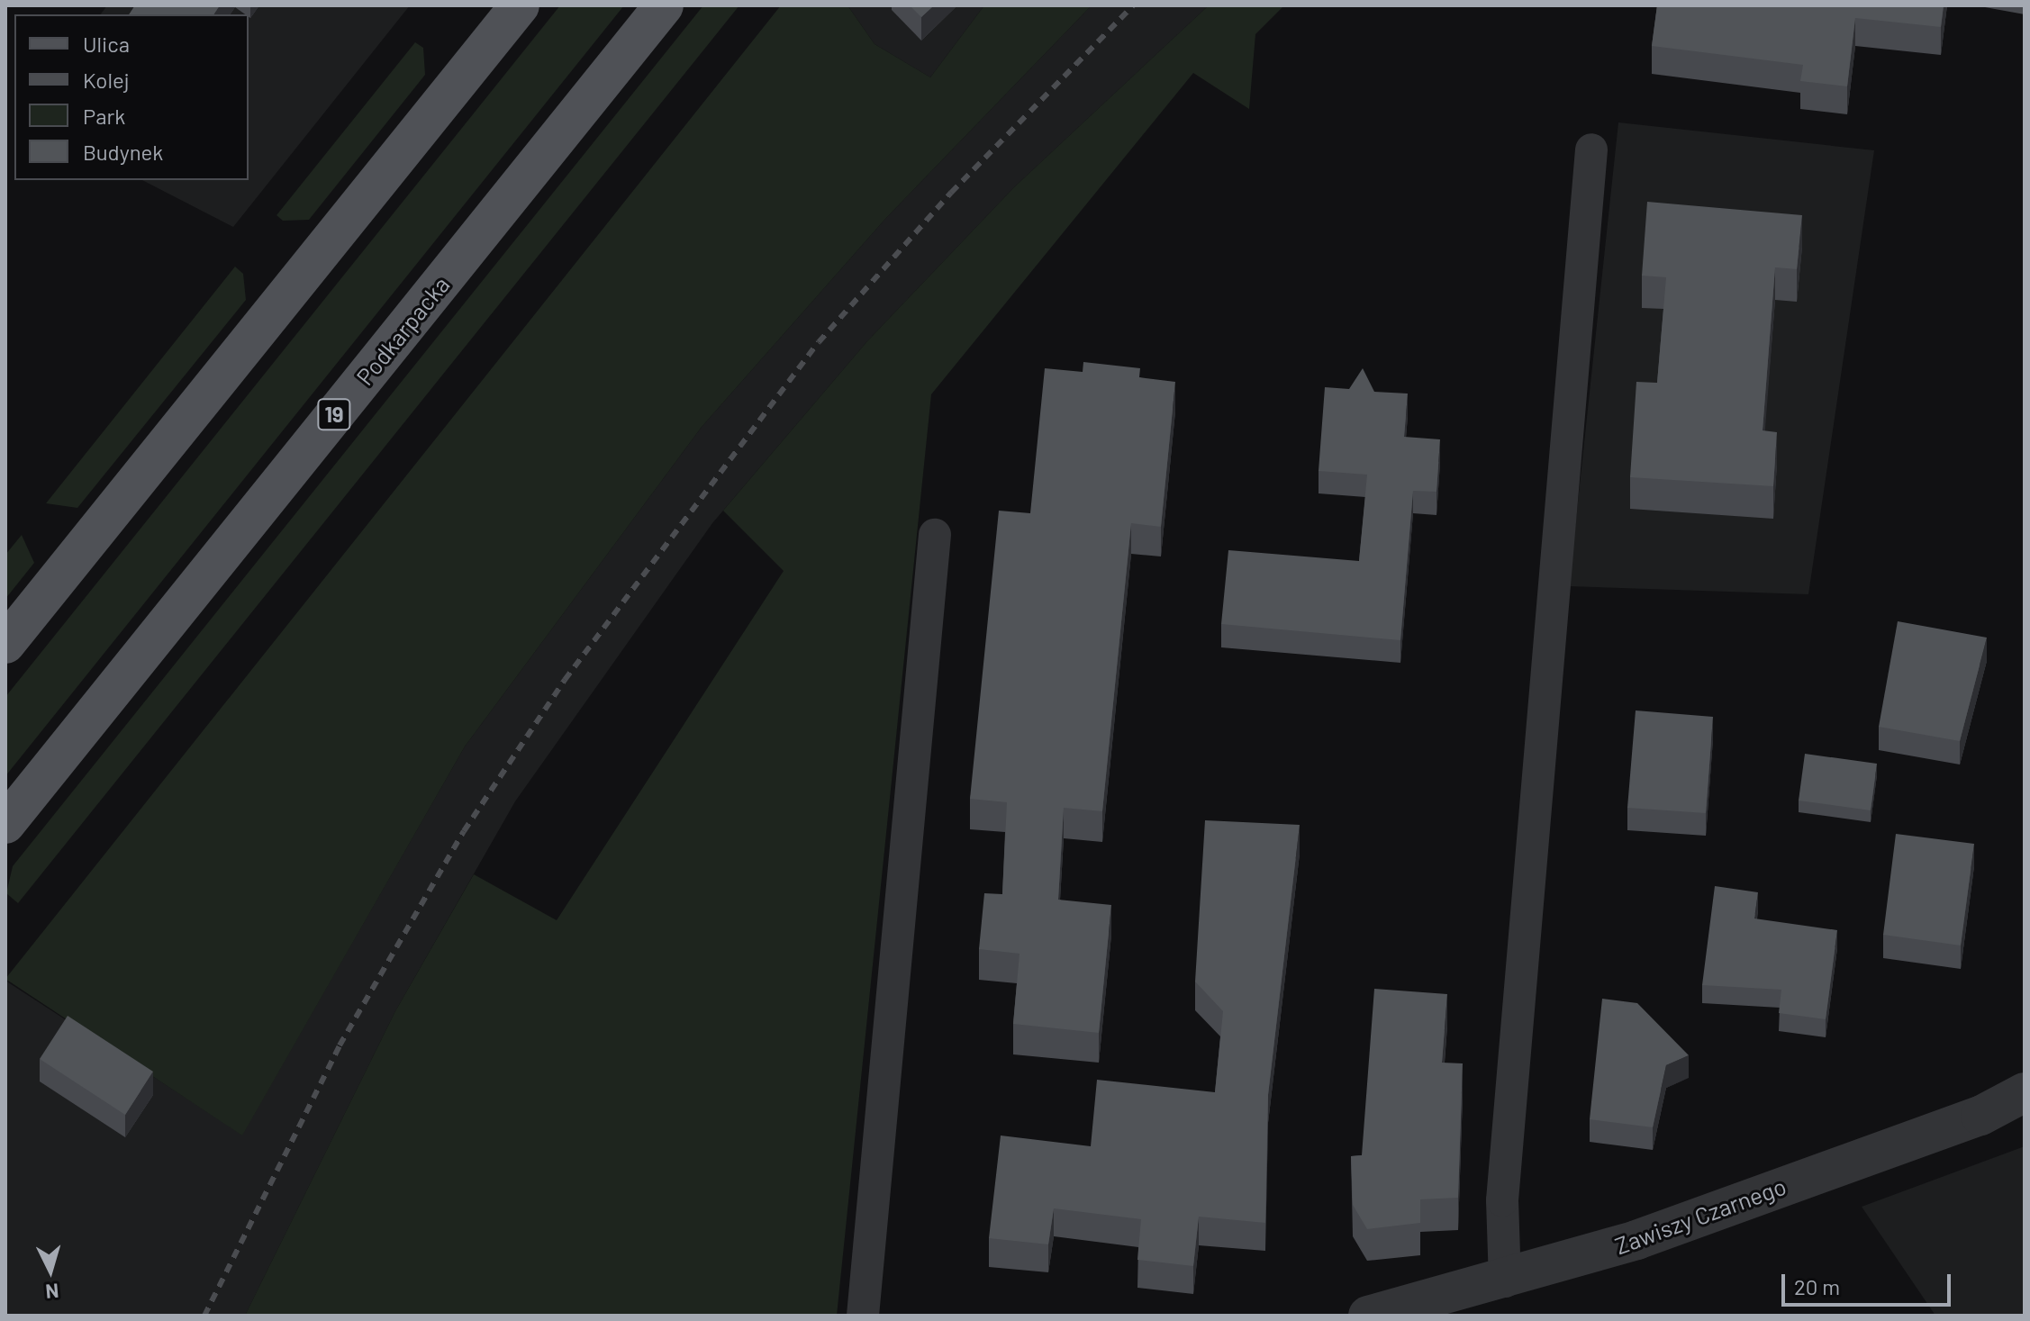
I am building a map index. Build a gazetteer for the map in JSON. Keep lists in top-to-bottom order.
{
  "streets": {
    "main road": ["Podkarpacka", "19"],
    "street": ["Zawiszy Czarnego"]
  },
  "legend": [
    "Ulica",
    "Kolej",
    "Park",
    "Budynek"
  ],
  "scale_bar": "20 m",
  "north": "bottom"
}
